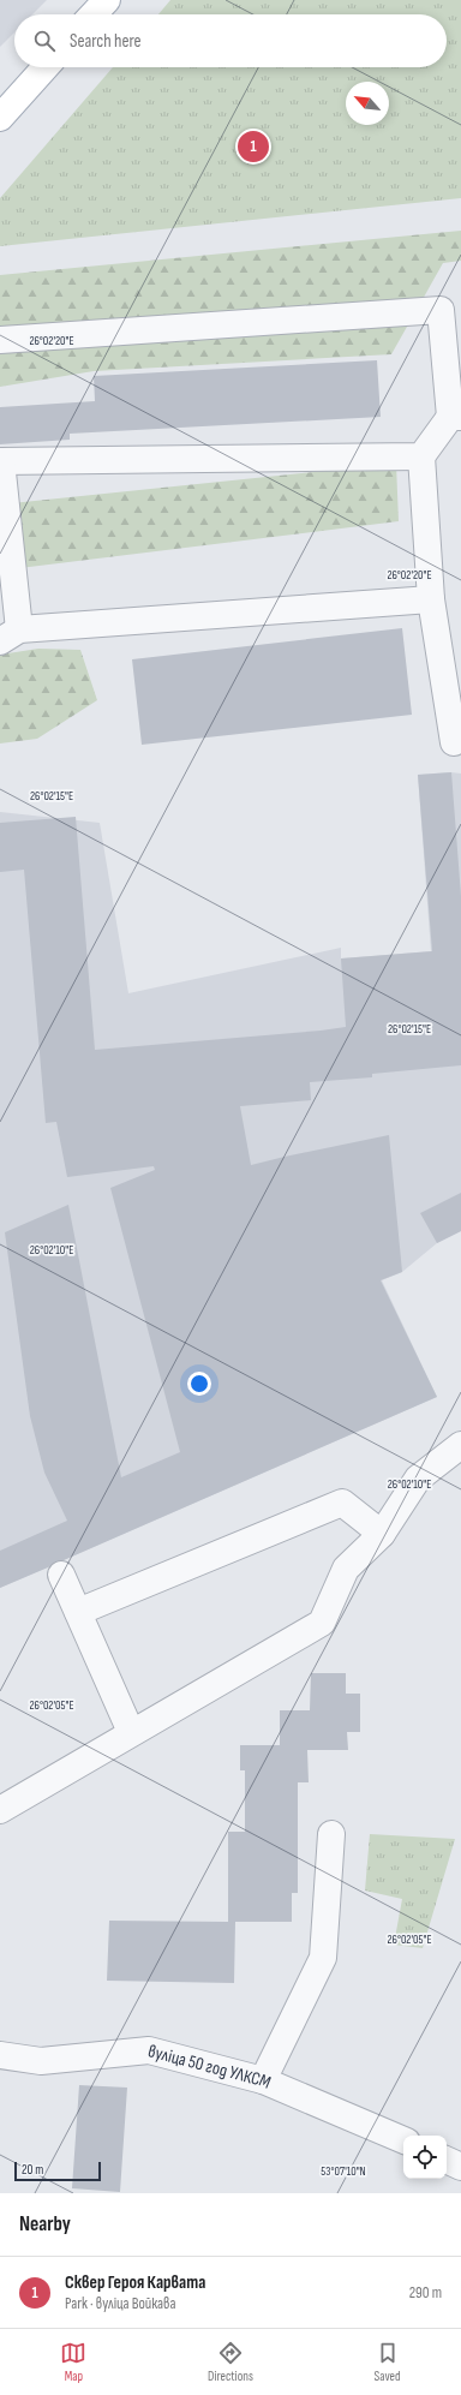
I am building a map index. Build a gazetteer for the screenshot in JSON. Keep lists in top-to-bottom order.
{
  "streets": {
    "street": ["вуліца 50 год УЛКСМ"]
  },
  "scale_bar": "20 m",
  "north": "top left",
  "page": {
    "search": "Search here",
    "pins": "1",
    "scale": "20 m",
    "heading": "Nearby",
    "list": [
      {
        "mark": "1",
        "name": "Сквер Героя Карвата",
        "note": "Park · вуліца Войкава",
        "value": "290 m"
      }
    ],
    "nav": ["Map", "Directions", "Saved"]
  },
  "coordinates": [
    "26°02'20\"E",
    "26°02'15\"E",
    "26°02'10\"E",
    "26°02'05\"E",
    "53°07'10\"N"
  ]
}
